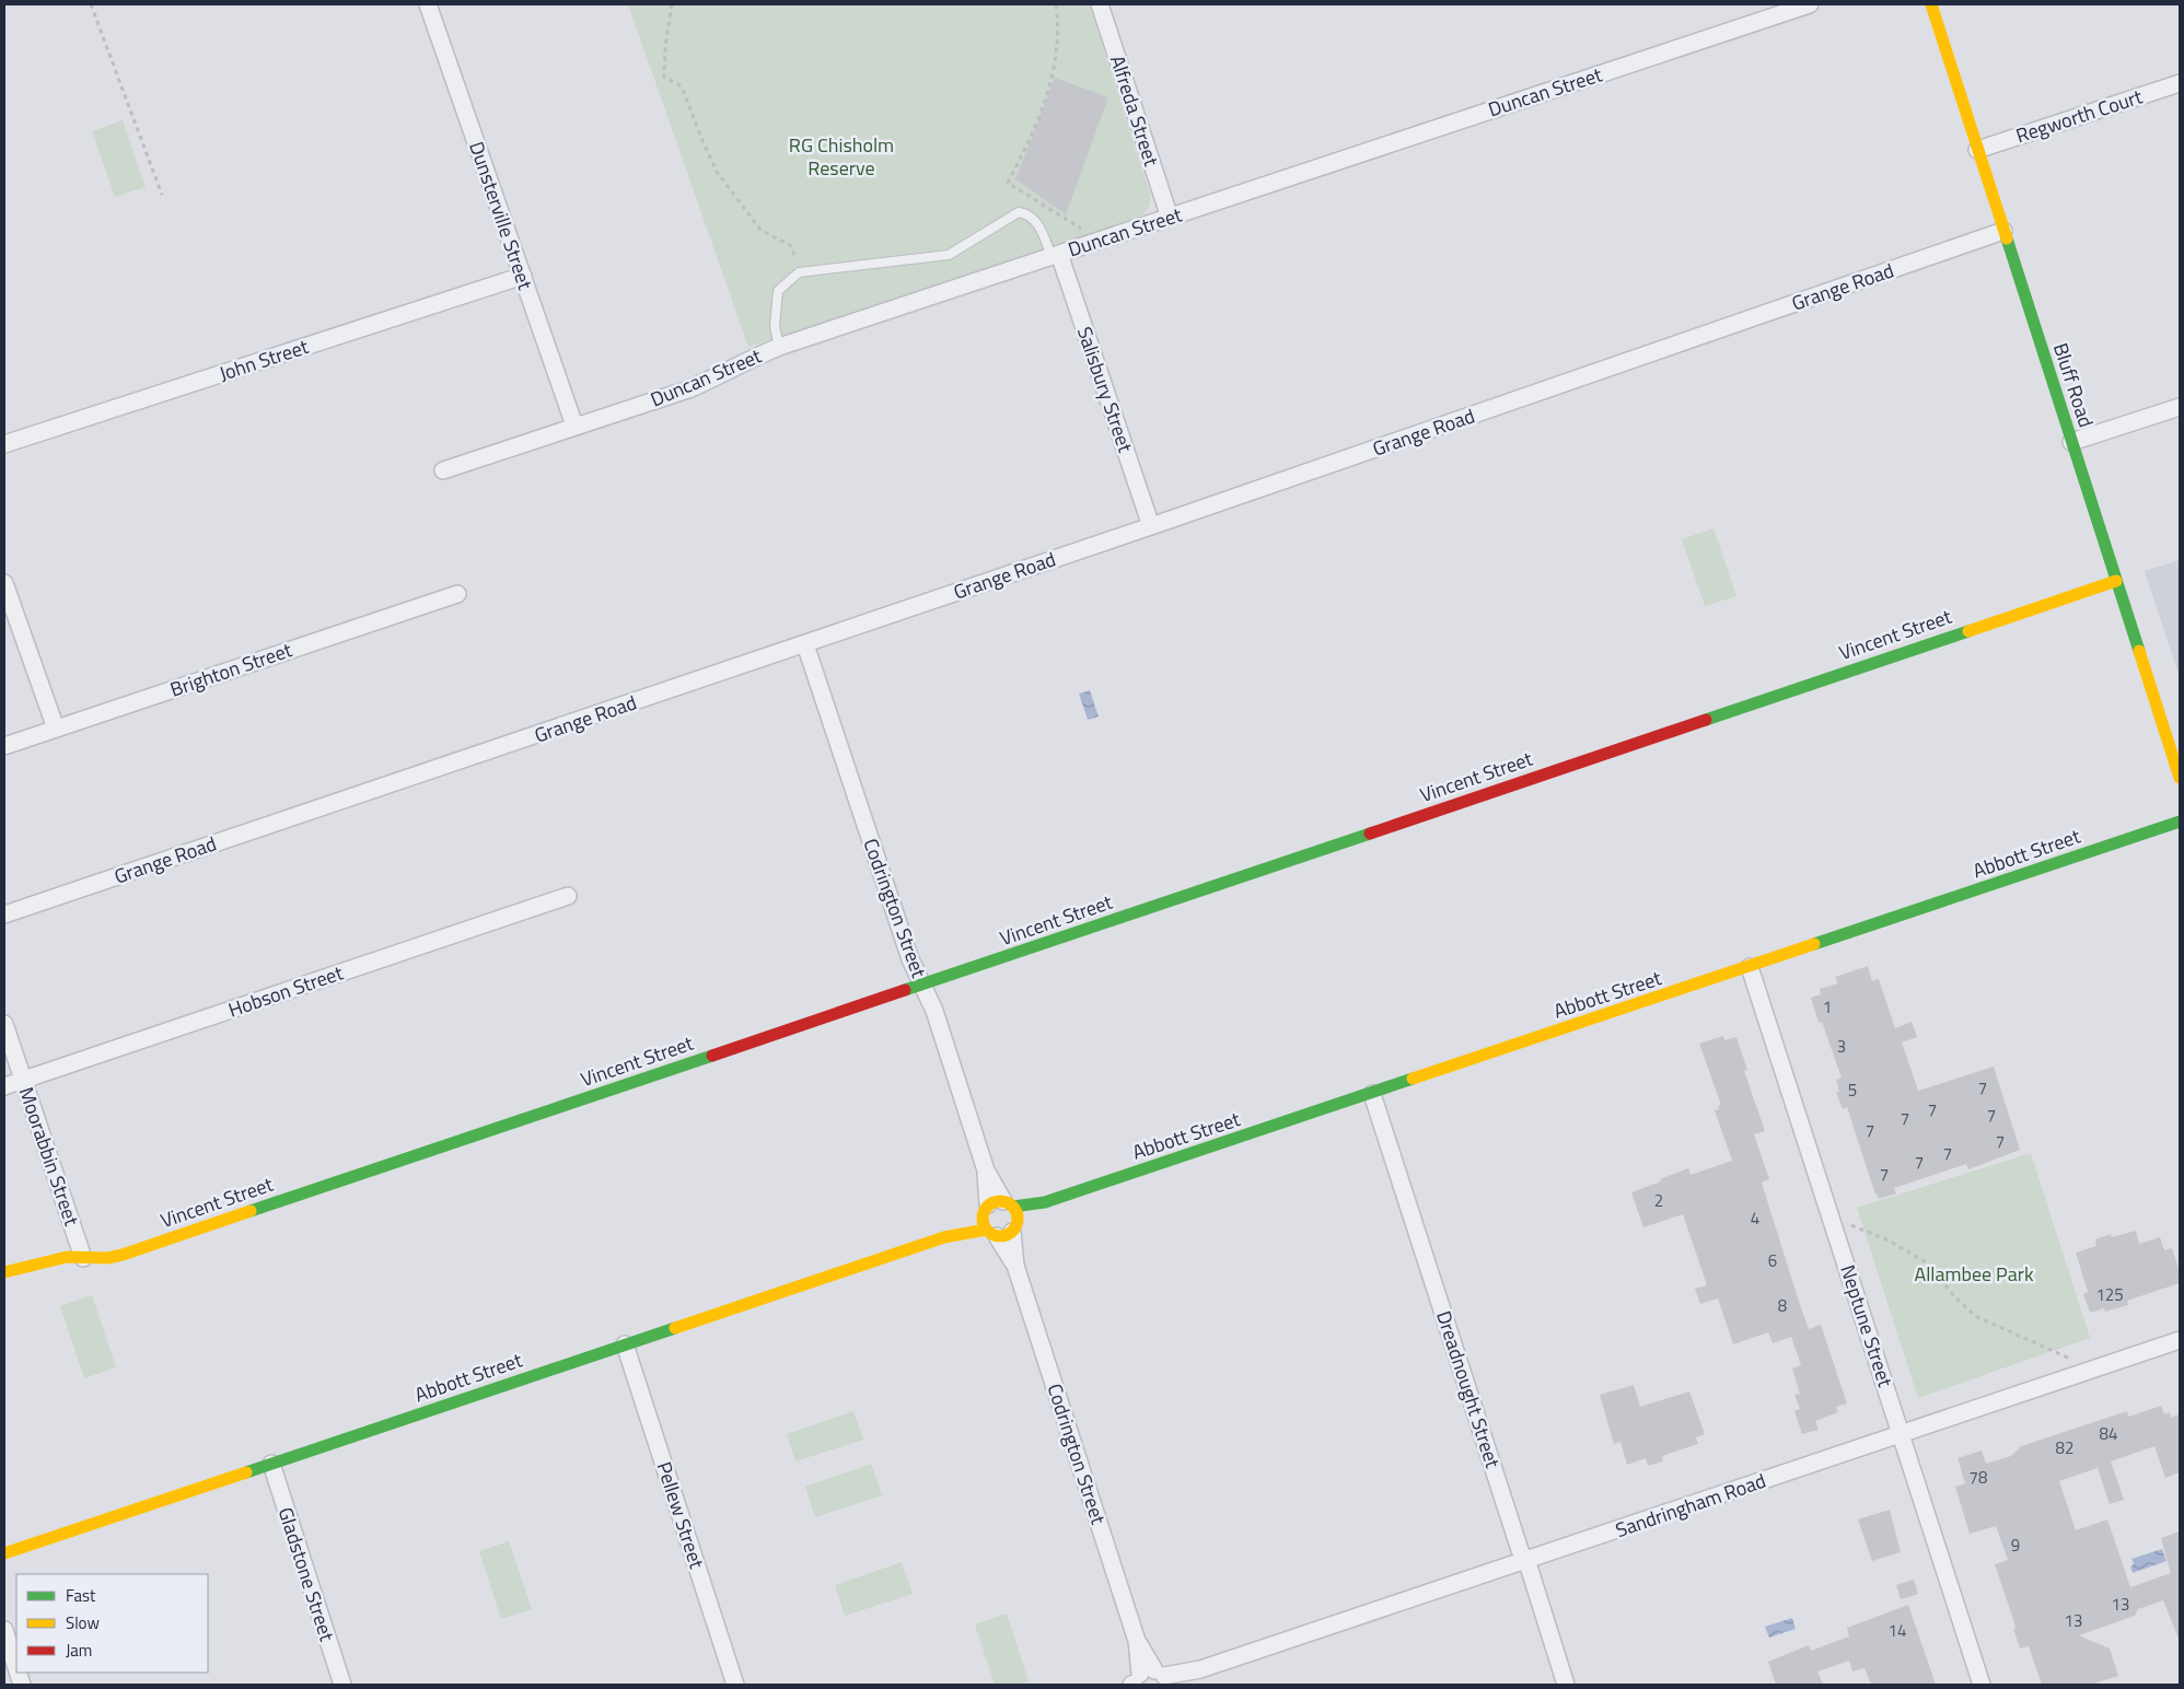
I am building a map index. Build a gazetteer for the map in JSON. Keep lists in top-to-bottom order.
{
  "streets": {
    "street": [
      "Duncan Street",
      "Alfreda Street",
      "Regworth Court",
      "Dunsterville Street",
      "Grange Road",
      "John Street",
      "Bluff Road",
      "Salisbury Street",
      "Vincent Street",
      "Brighton Street",
      "Abbott Street",
      "Codrington Street",
      "Hobson Street",
      "Moorabbin Street",
      "Neptune Street",
      "Dreadnought Street",
      "Sandringham Road",
      "Pellew Street",
      "Gladstone Street"
    ]
  },
  "crossings": [
    ["Duncan Street", "Alfreda Street"],
    ["Duncan Street", "Dunsterville Street"],
    ["Duncan Street", "Salisbury Street"],
    ["Regworth Court", "Bluff Road"],
    ["Dunsterville Street", "John Street"],
    ["Grange Road", "Bluff Road"],
    ["Grange Road", "Salisbury Street"],
    ["Grange Road", "Codrington Street"],
    ["Bluff Road", "Vincent Street"],
    ["Vincent Street", "Codrington Street"],
    ["Vincent Street", "Moorabbin Street"],
    ["Abbott Street", "Codrington Street"],
    ["Abbott Street", "Neptune Street"],
    ["Abbott Street", "Dreadnought Street"],
    ["Abbott Street", "Pellew Street"],
    ["Abbott Street", "Gladstone Street"],
    ["Codrington Street", "Sandringham Road"],
    ["Hobson Street", "Moorabbin Street"],
    ["Neptune Street", "Sandringham Road"],
    ["Dreadnought Street", "Sandringham Road"]
  ],
  "parks": ["RG Chisholm Reserve", "Allambee Park"],
  "house_numbers": [
    "1",
    "3",
    "7",
    "5",
    "7",
    "7",
    "7",
    "7",
    "7",
    "7",
    "7",
    "7",
    "2",
    "4",
    "6",
    "125",
    "8",
    "84",
    "82",
    "78",
    "9",
    "13",
    "13",
    "14"
  ],
  "legend": ["Fast", "Slow", "Jam"]
}
